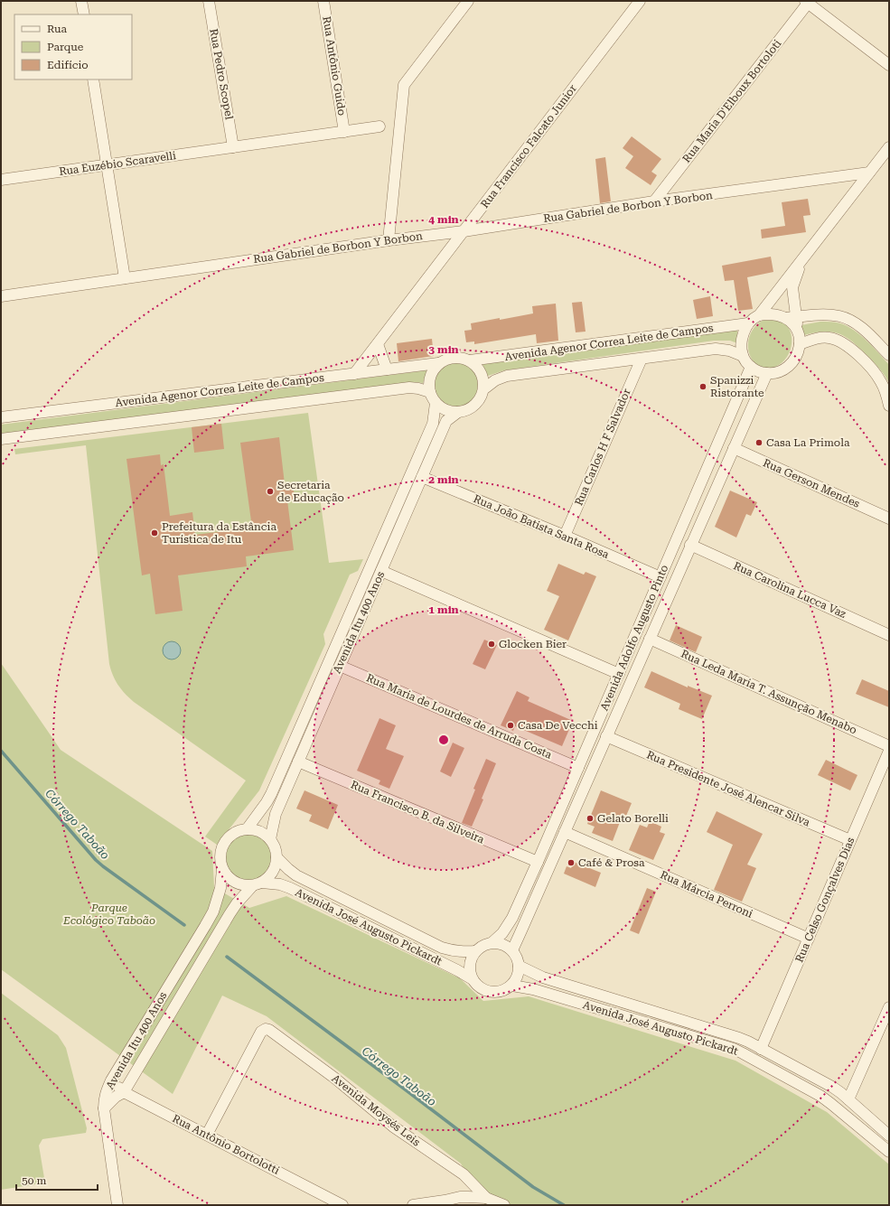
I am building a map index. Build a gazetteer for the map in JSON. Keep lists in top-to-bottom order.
{
  "streets": {
    "street": [
      "Rua Antônio Guido",
      "Rua Pedro Scopel",
      "Rua Maria D'Elboux Bortoloti",
      "Rua Francisco Falcato Junior",
      "Rua Euzébio Scaravelli",
      "Rua Gabriel de Borbon Y Borbon",
      "Avenida Agenor Correa Leite de Campos",
      "Rua Carlos H F Salvador",
      "Rua Gerson Mendes",
      "Rua João Batista Santa Rosa",
      "Rua Carolina Lucca Vaz",
      "Avenida Itu 400 Anos",
      "Avenida Adolfo Augusto Pinto",
      "Rua Leda Maria T. Assunção Menabo",
      "Rua Maria de Lourdes de Arruda Costa",
      "Rua Presidente José Alencar Silva",
      "Rua Francisco B. da Silveira",
      "Rua Márcia Perroni",
      "Rua Celso Gonçalves Dias",
      "Avenida José Augusto Pickardt",
      "Avenida Moysés Leis",
      "Rua Antônio Bortolotti"
    ]
  },
  "crossings": [
    ["Rua Antônio Guido", "Rua Euzébio Scaravelli"],
    ["Rua Pedro Scopel", "Rua Euzébio Scaravelli"],
    ["Rua Maria D'Elboux Bortoloti", "Rua Gabriel de Borbon Y Borbon"],
    ["Rua Francisco Falcato Junior", "Rua Gabriel de Borbon Y Borbon"],
    ["Rua Francisco Falcato Junior", "Avenida Agenor Correa Leite de Campos"],
    ["Avenida Agenor Correa Leite de Campos", "Rua Carlos H F Salvador"],
    ["Avenida Agenor Correa Leite de Campos", "Avenida Itu 400 Anos"],
    ["Avenida Agenor Correa Leite de Campos", "Avenida Adolfo Augusto Pinto"],
    ["Rua Carlos H F Salvador", "Rua João Batista Santa Rosa"],
    ["Rua Gerson Mendes", "Avenida Adolfo Augusto Pinto"],
    ["Rua João Batista Santa Rosa", "Avenida Itu 400 Anos"],
    ["Rua João Batista Santa Rosa", "Avenida Adolfo Augusto Pinto"],
    ["Rua Carolina Lucca Vaz", "Avenida Adolfo Augusto Pinto"],
    ["Avenida Itu 400 Anos", "Rua Maria de Lourdes de Arruda Costa"],
    ["Avenida Itu 400 Anos", "Rua Francisco B. da Silveira"],
    ["Avenida Itu 400 Anos", "Avenida José Augusto Pickardt"],
    ["Avenida Itu 400 Anos", "Rua Antônio Bortolotti"],
    ["Avenida Adolfo Augusto Pinto", "Rua Leda Maria T. Assunção Menabo"],
    ["Avenida Adolfo Augusto Pinto", "Rua Maria de Lourdes de Arruda Costa"],
    ["Avenida Adolfo Augusto Pinto", "Rua Presidente José Alencar Silva"],
    ["Avenida Adolfo Augusto Pinto", "Rua Francisco B. da Silveira"],
    ["Avenida Adolfo Augusto Pinto", "Rua Márcia Perroni"],
    ["Avenida Adolfo Augusto Pinto", "Avenida José Augusto Pickardt"],
    ["Rua Presidente José Alencar Silva", "Rua Celso Gonçalves Dias"],
    ["Rua Márcia Perroni", "Rua Celso Gonçalves Dias"],
    ["Rua Celso Gonçalves Dias", "Avenida José Augusto Pickardt"],
    ["Avenida Moysés Leis", "Rua Antônio Bortolotti"]
  ],
  "water": ["Córrego Taboão"],
  "parks": ["Parque Ecológico Taboão"],
  "places": [
    "Spanizzi Ristorante",
    "Casa La Primola",
    "Secretaria de Educação",
    "Prefeitura da Estância Turística de Itu",
    "Glocken Bier",
    "Casa De Vecchi",
    "Gelato Borelli",
    "Café & Prosa"
  ],
  "legend": ["Rua", "Parque", "Edifício"],
  "scale_bar": "50 m",
  "rings": [
    "4 min",
    "3 min",
    "2 min",
    "1 min"
  ]
}
